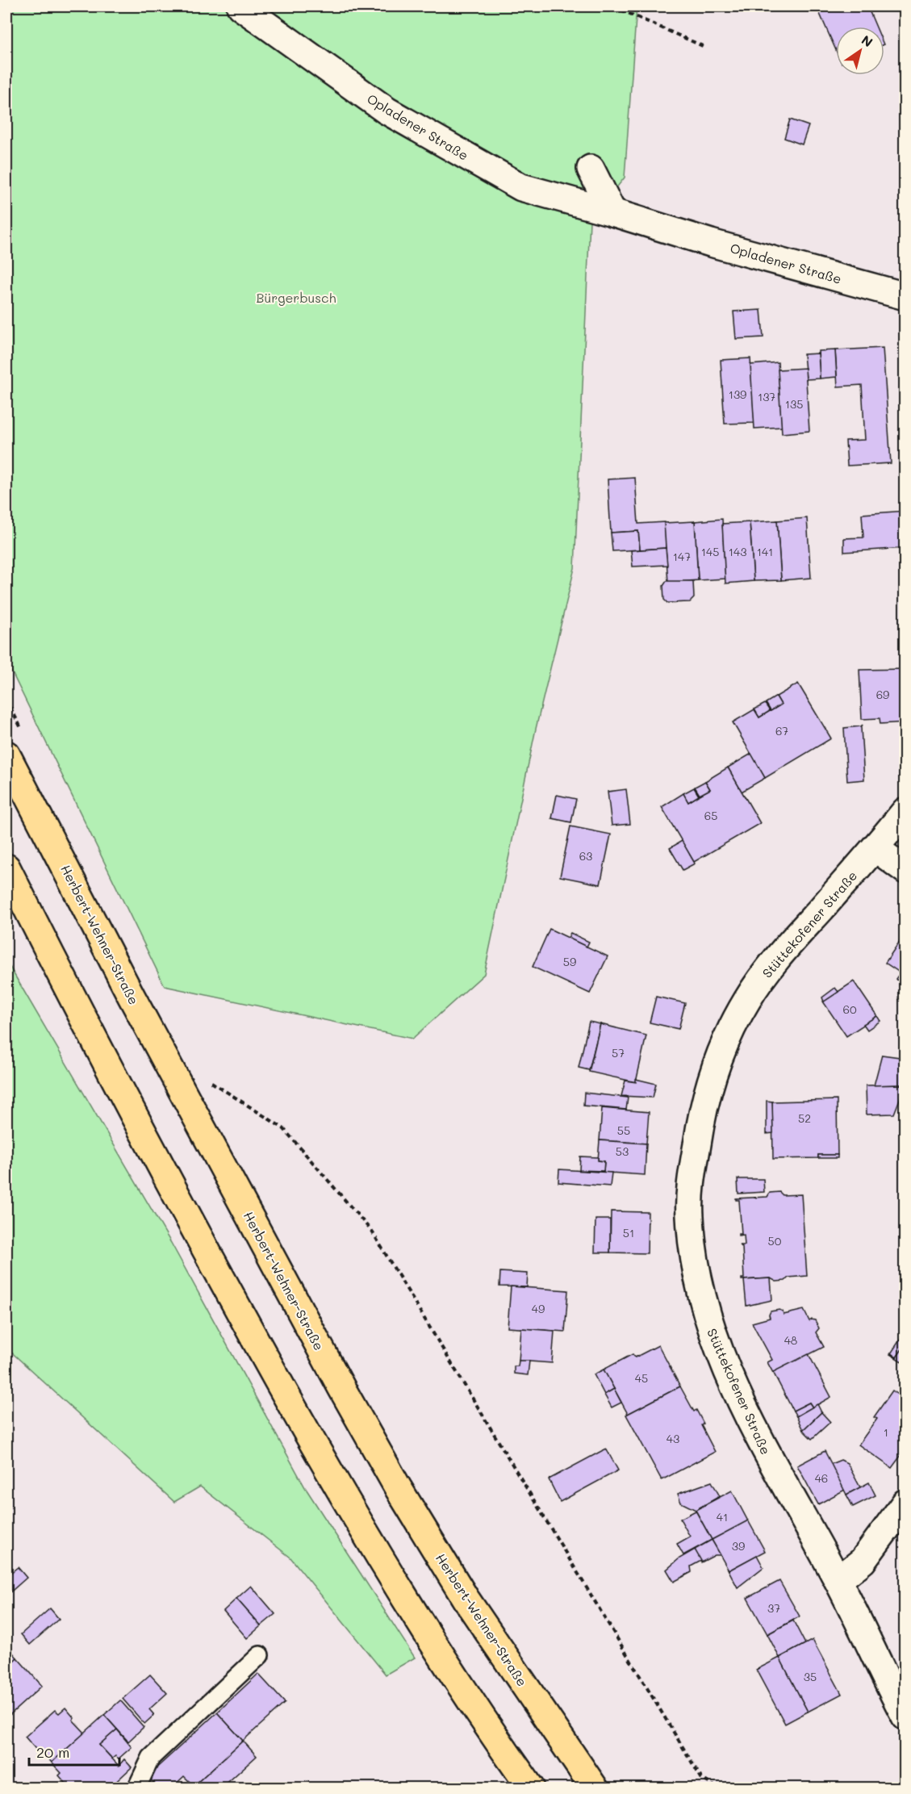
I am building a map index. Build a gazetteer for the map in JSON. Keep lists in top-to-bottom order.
{
  "streets": {
    "main road": ["Herbert-Wehner-Straße"],
    "street": ["Opladener Straße", "Stüttekofener Straße"]
  },
  "parks": ["Bürgerbusch"],
  "house_numbers": [
    "139",
    "137",
    "135",
    "145",
    "143",
    "141",
    "147",
    "69",
    "67",
    "65",
    "63",
    "59",
    "60",
    "57",
    "52",
    "55",
    "53",
    "51",
    "50",
    "49",
    "48",
    "45",
    "1",
    "43",
    "46",
    "41",
    "39",
    "37",
    "35"
  ],
  "scale_bar": "20 m",
  "north": "top right"
}
